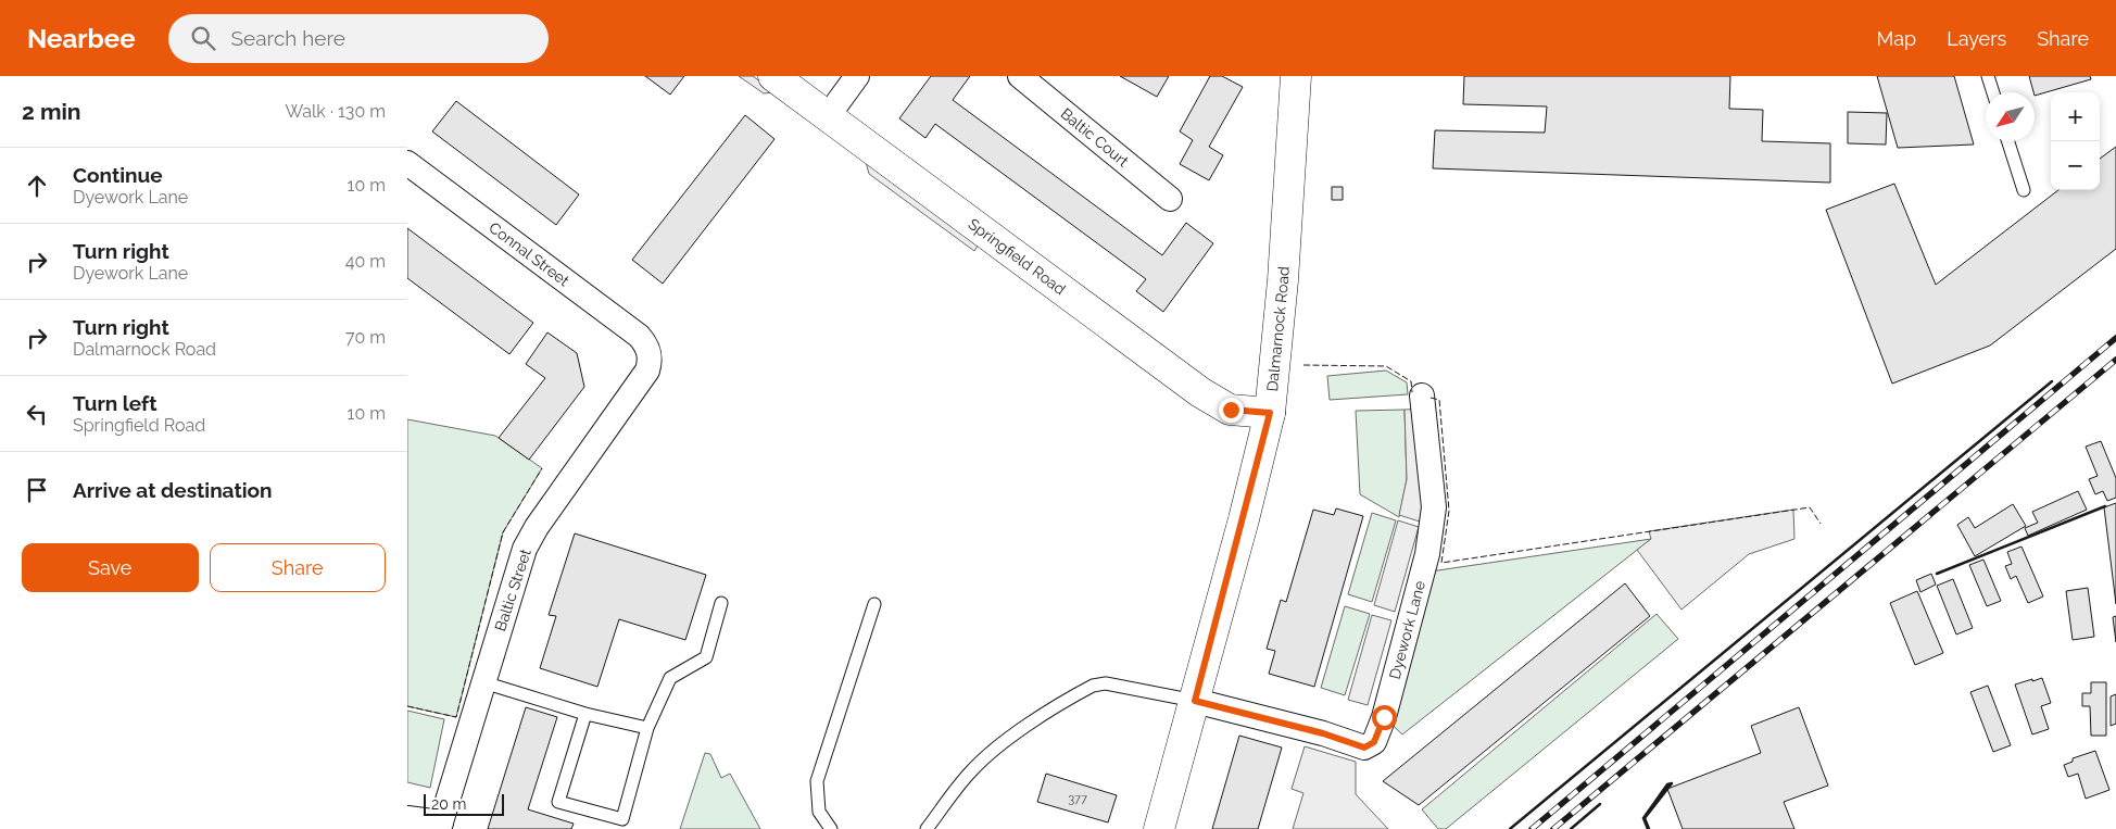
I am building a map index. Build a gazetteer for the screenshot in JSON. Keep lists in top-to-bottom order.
{
  "streets": {
    "main road": ["Springfield Road", "Dalmarnock Road"],
    "street": [
      "Baltic Court",
      "Connal Street",
      "Baltic Street",
      "Dyework Lane"
    ]
  },
  "crossings": [
    ["Connal Street", "Baltic Street"],
    ["Springfield Road", "Dalmarnock Road"],
    ["Dalmarnock Road", "Dyework Lane"]
  ],
  "house_numbers": ["377"],
  "scale_bar": "20 m",
  "north": "bottom left",
  "page": {
    "header": "Nearbee",
    "search": "Search here",
    "nav": ["Map", "Layers", "Share"],
    "heading": ["2 min", "Walk · 130 m"],
    "map_buttons": ["+", "−"],
    "list": [
      ["Continue", "Dyework Lane", "10 m"],
      ["Turn right", "Dyework Lane", "40 m"],
      ["Turn right", "Dalmarnock Road", "70 m"],
      ["Turn left", "Springfield Road", "10 m"],
      "Arrive at destination"
    ],
    "buttons": ["Save", "Share"],
    "scale": "20 m"
  }
}
